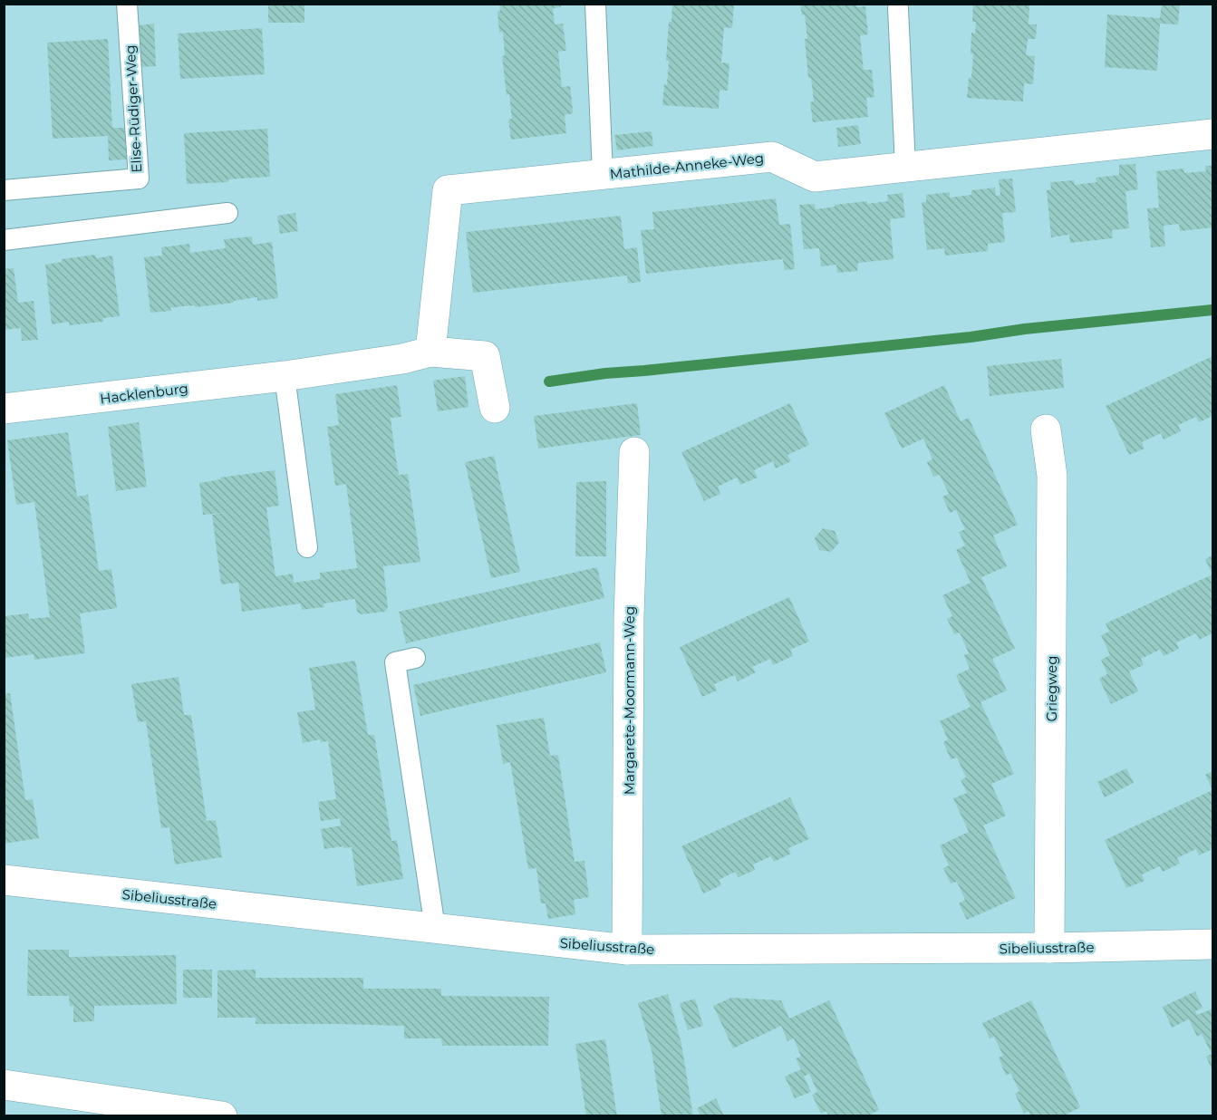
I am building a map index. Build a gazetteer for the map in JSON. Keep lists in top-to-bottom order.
{
  "streets": {
    "street": [
      "Mathilde-Anneke-Weg",
      "Hacklenburg",
      "Griegweg",
      "Margarete-Moormann-Weg",
      "Sibeliusstraße"
    ],
    "lane": ["Elise-Rüdiger-Weg"]
  },
  "crossings": [
    ["Mathilde-Anneke-Weg", "Hacklenburg"],
    ["Griegweg", "Sibeliusstraße"],
    ["Margarete-Moormann-Weg", "Sibeliusstraße"]
  ]
}
